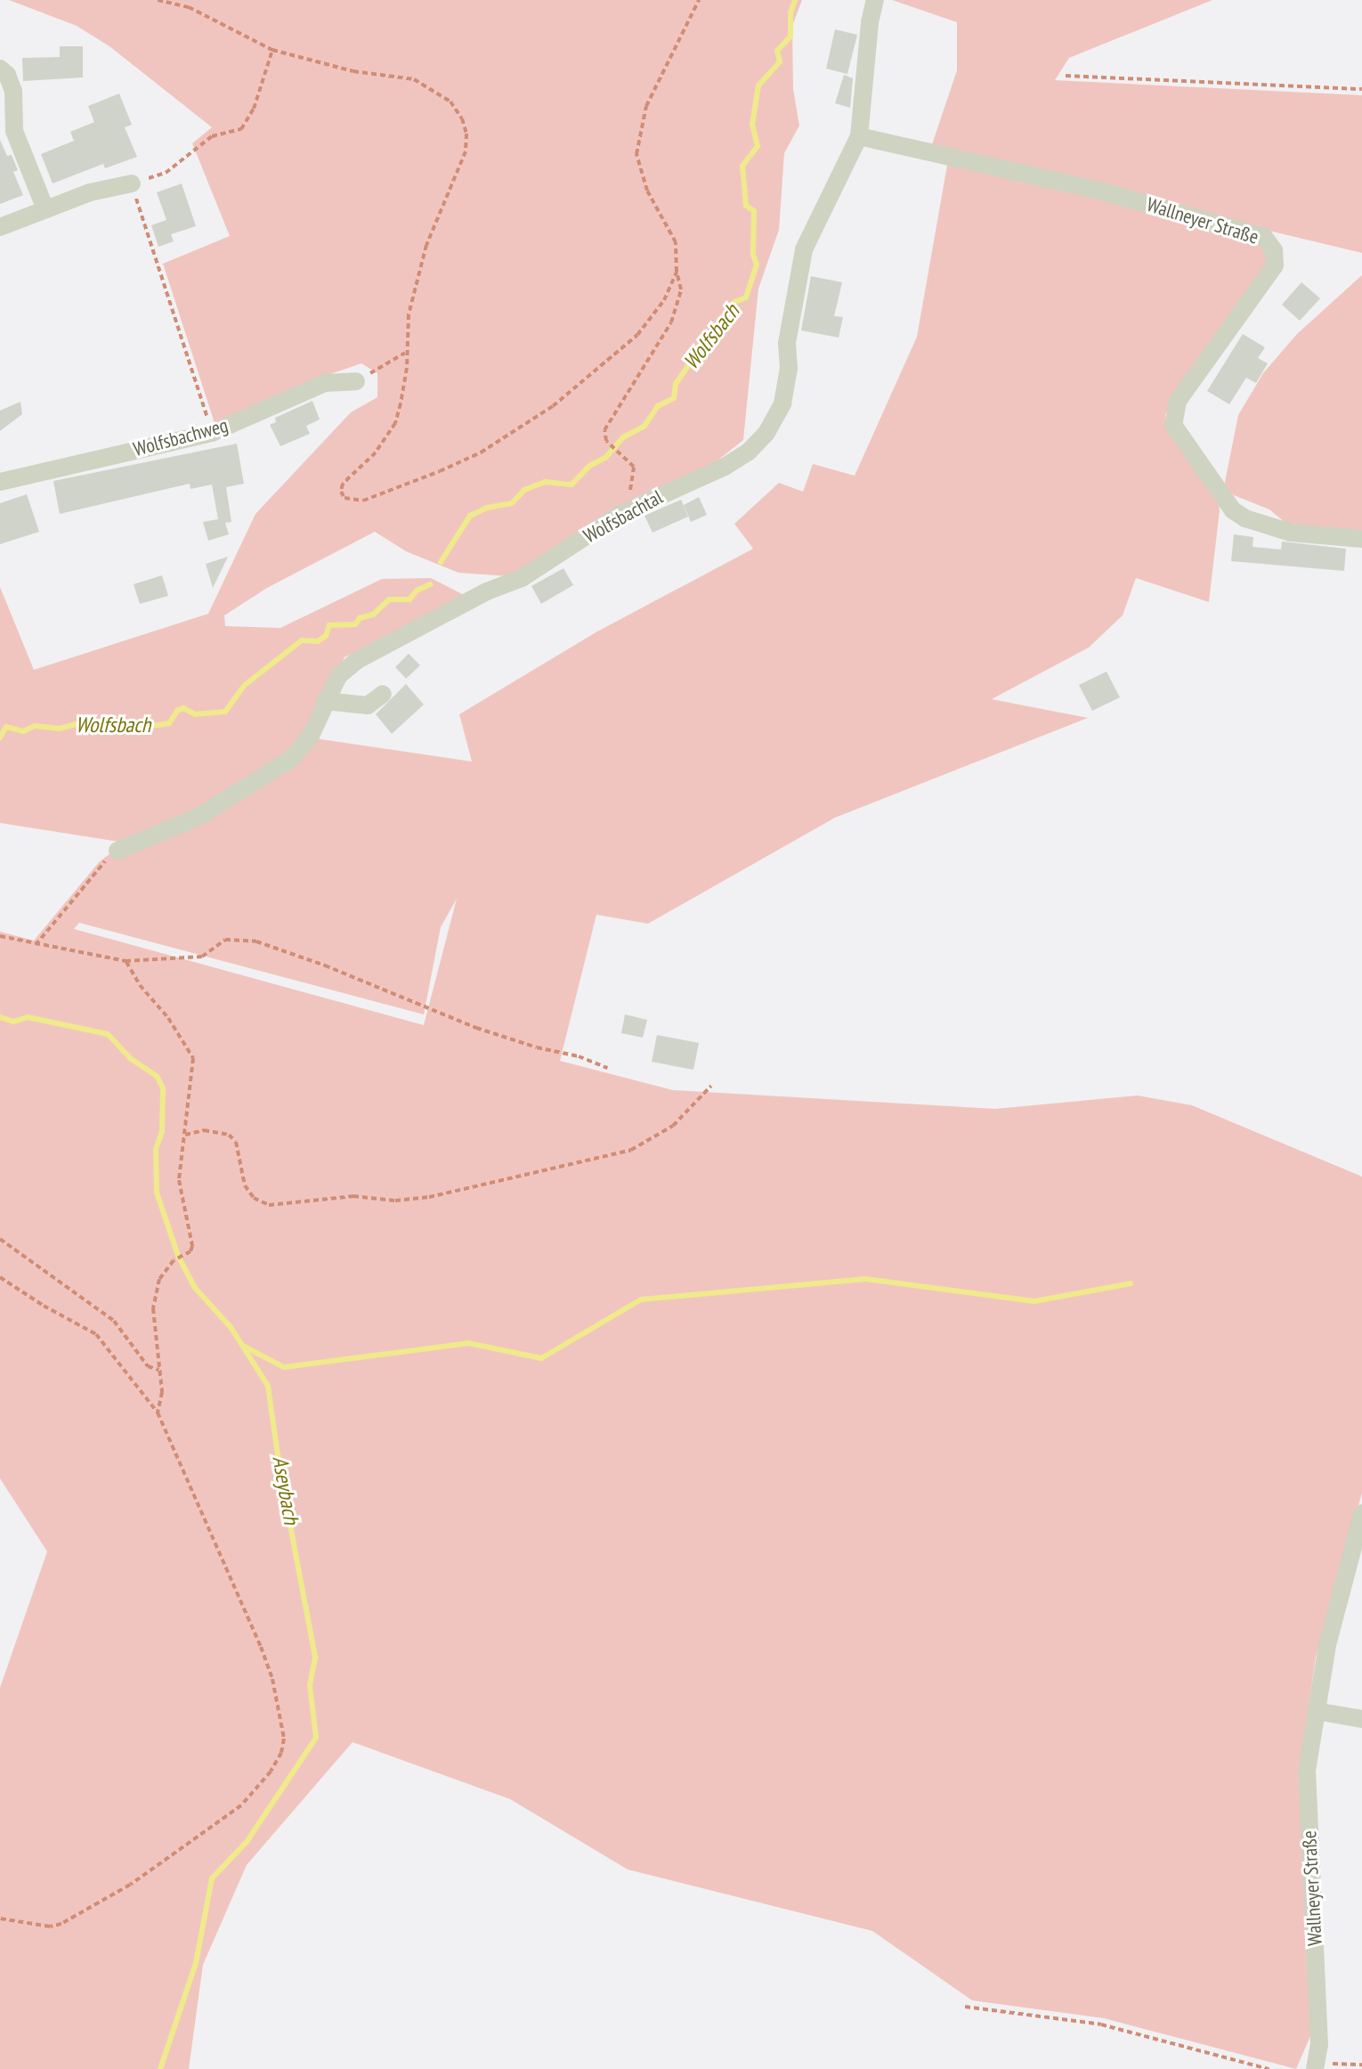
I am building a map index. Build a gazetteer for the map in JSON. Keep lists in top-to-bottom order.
{
  "streets": {
    "street": ["Wallneyer Straße", "Wolfsbachweg", "Wolfsbachtal"]
  },
  "crossings": [
    ["Wallneyer Straße", "Wolfsbachtal"]
  ],
  "water": ["Wolfsbach", "Aseybach"]
}
